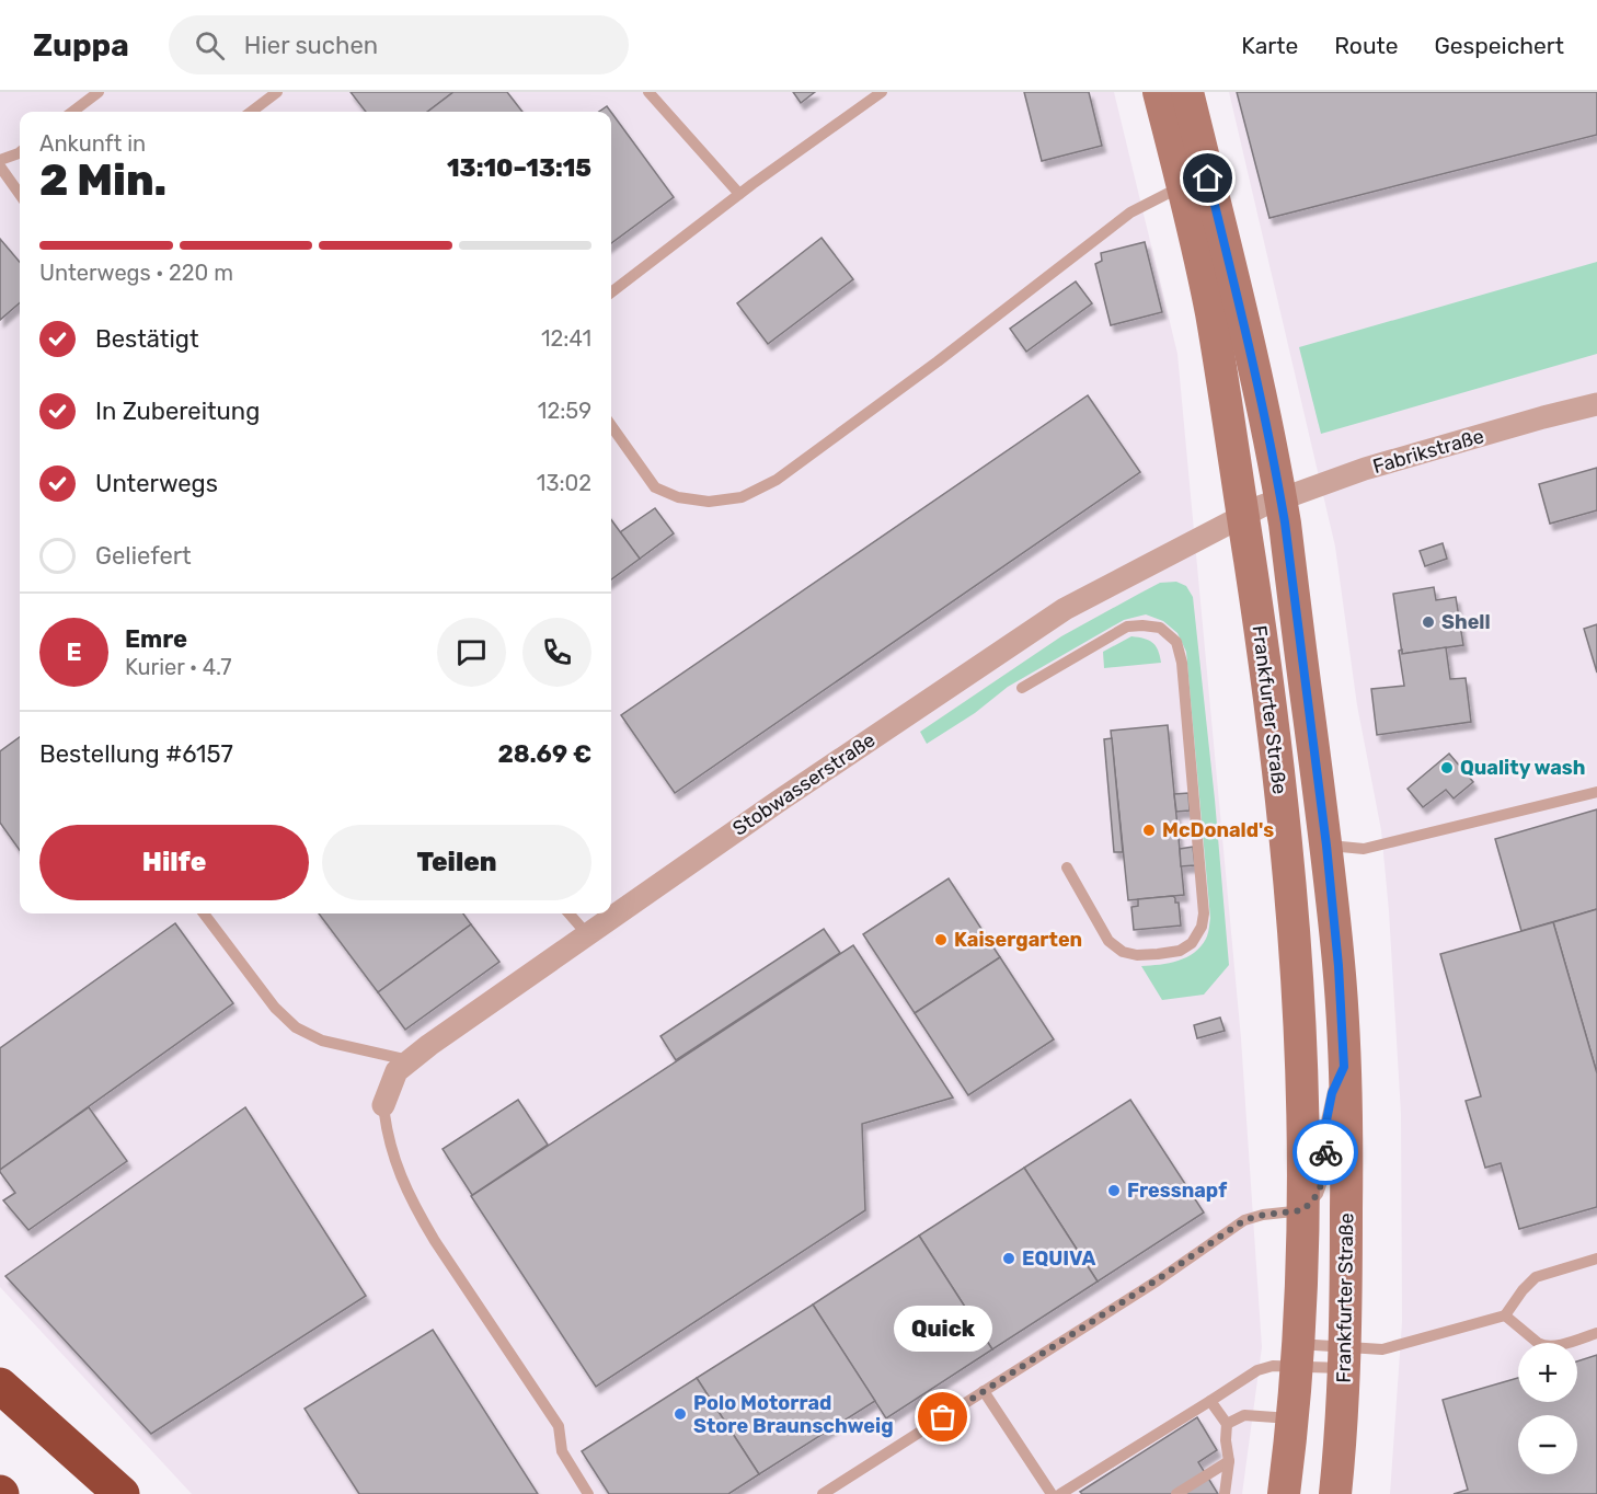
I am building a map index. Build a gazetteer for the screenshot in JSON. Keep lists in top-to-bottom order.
{
  "streets": {
    "main road": ["Frankfurter Straße"],
    "street": ["Fabrikstraße", "Stobwasserstraße"]
  },
  "crossings": [
    ["Fabrikstraße", "Frankfurter Straße"],
    ["Fabrikstraße", "Stobwasserstraße"],
    ["Frankfurter Straße", "Stobwasserstraße"]
  ],
  "places": [
    "Shell",
    "Quality wash",
    "McDonald's",
    "Kaisergarten",
    "Fressnapf",
    "EQUIVA",
    "Polo Motorrad Store Braunschweig",
    "Quick"
  ],
  "page": {
    "header": "Zuppa",
    "search": "Hier suchen",
    "nav": ["Karte", "Route", "Gespeichert"],
    "heading": ["2 Min.", "Ankunft in", "13:10–13:15"],
    "panel": [
      "Emre",
      "Kurier · 4.7",
      "Bestellung #6157",
      "28.69 €"
    ],
    "bar": "Unterwegs · 220 m",
    "list": [
      ["Bestätigt", "12:41"],
      ["In Zubereitung", "12:59"],
      ["Unterwegs", "13:02"],
      "Geliefert"
    ],
    "round": "E",
    "buttons": ["Hilfe", "Teilen"],
    "bubble": "Quick",
    "map_buttons": ["+", "−"]
  }
}
